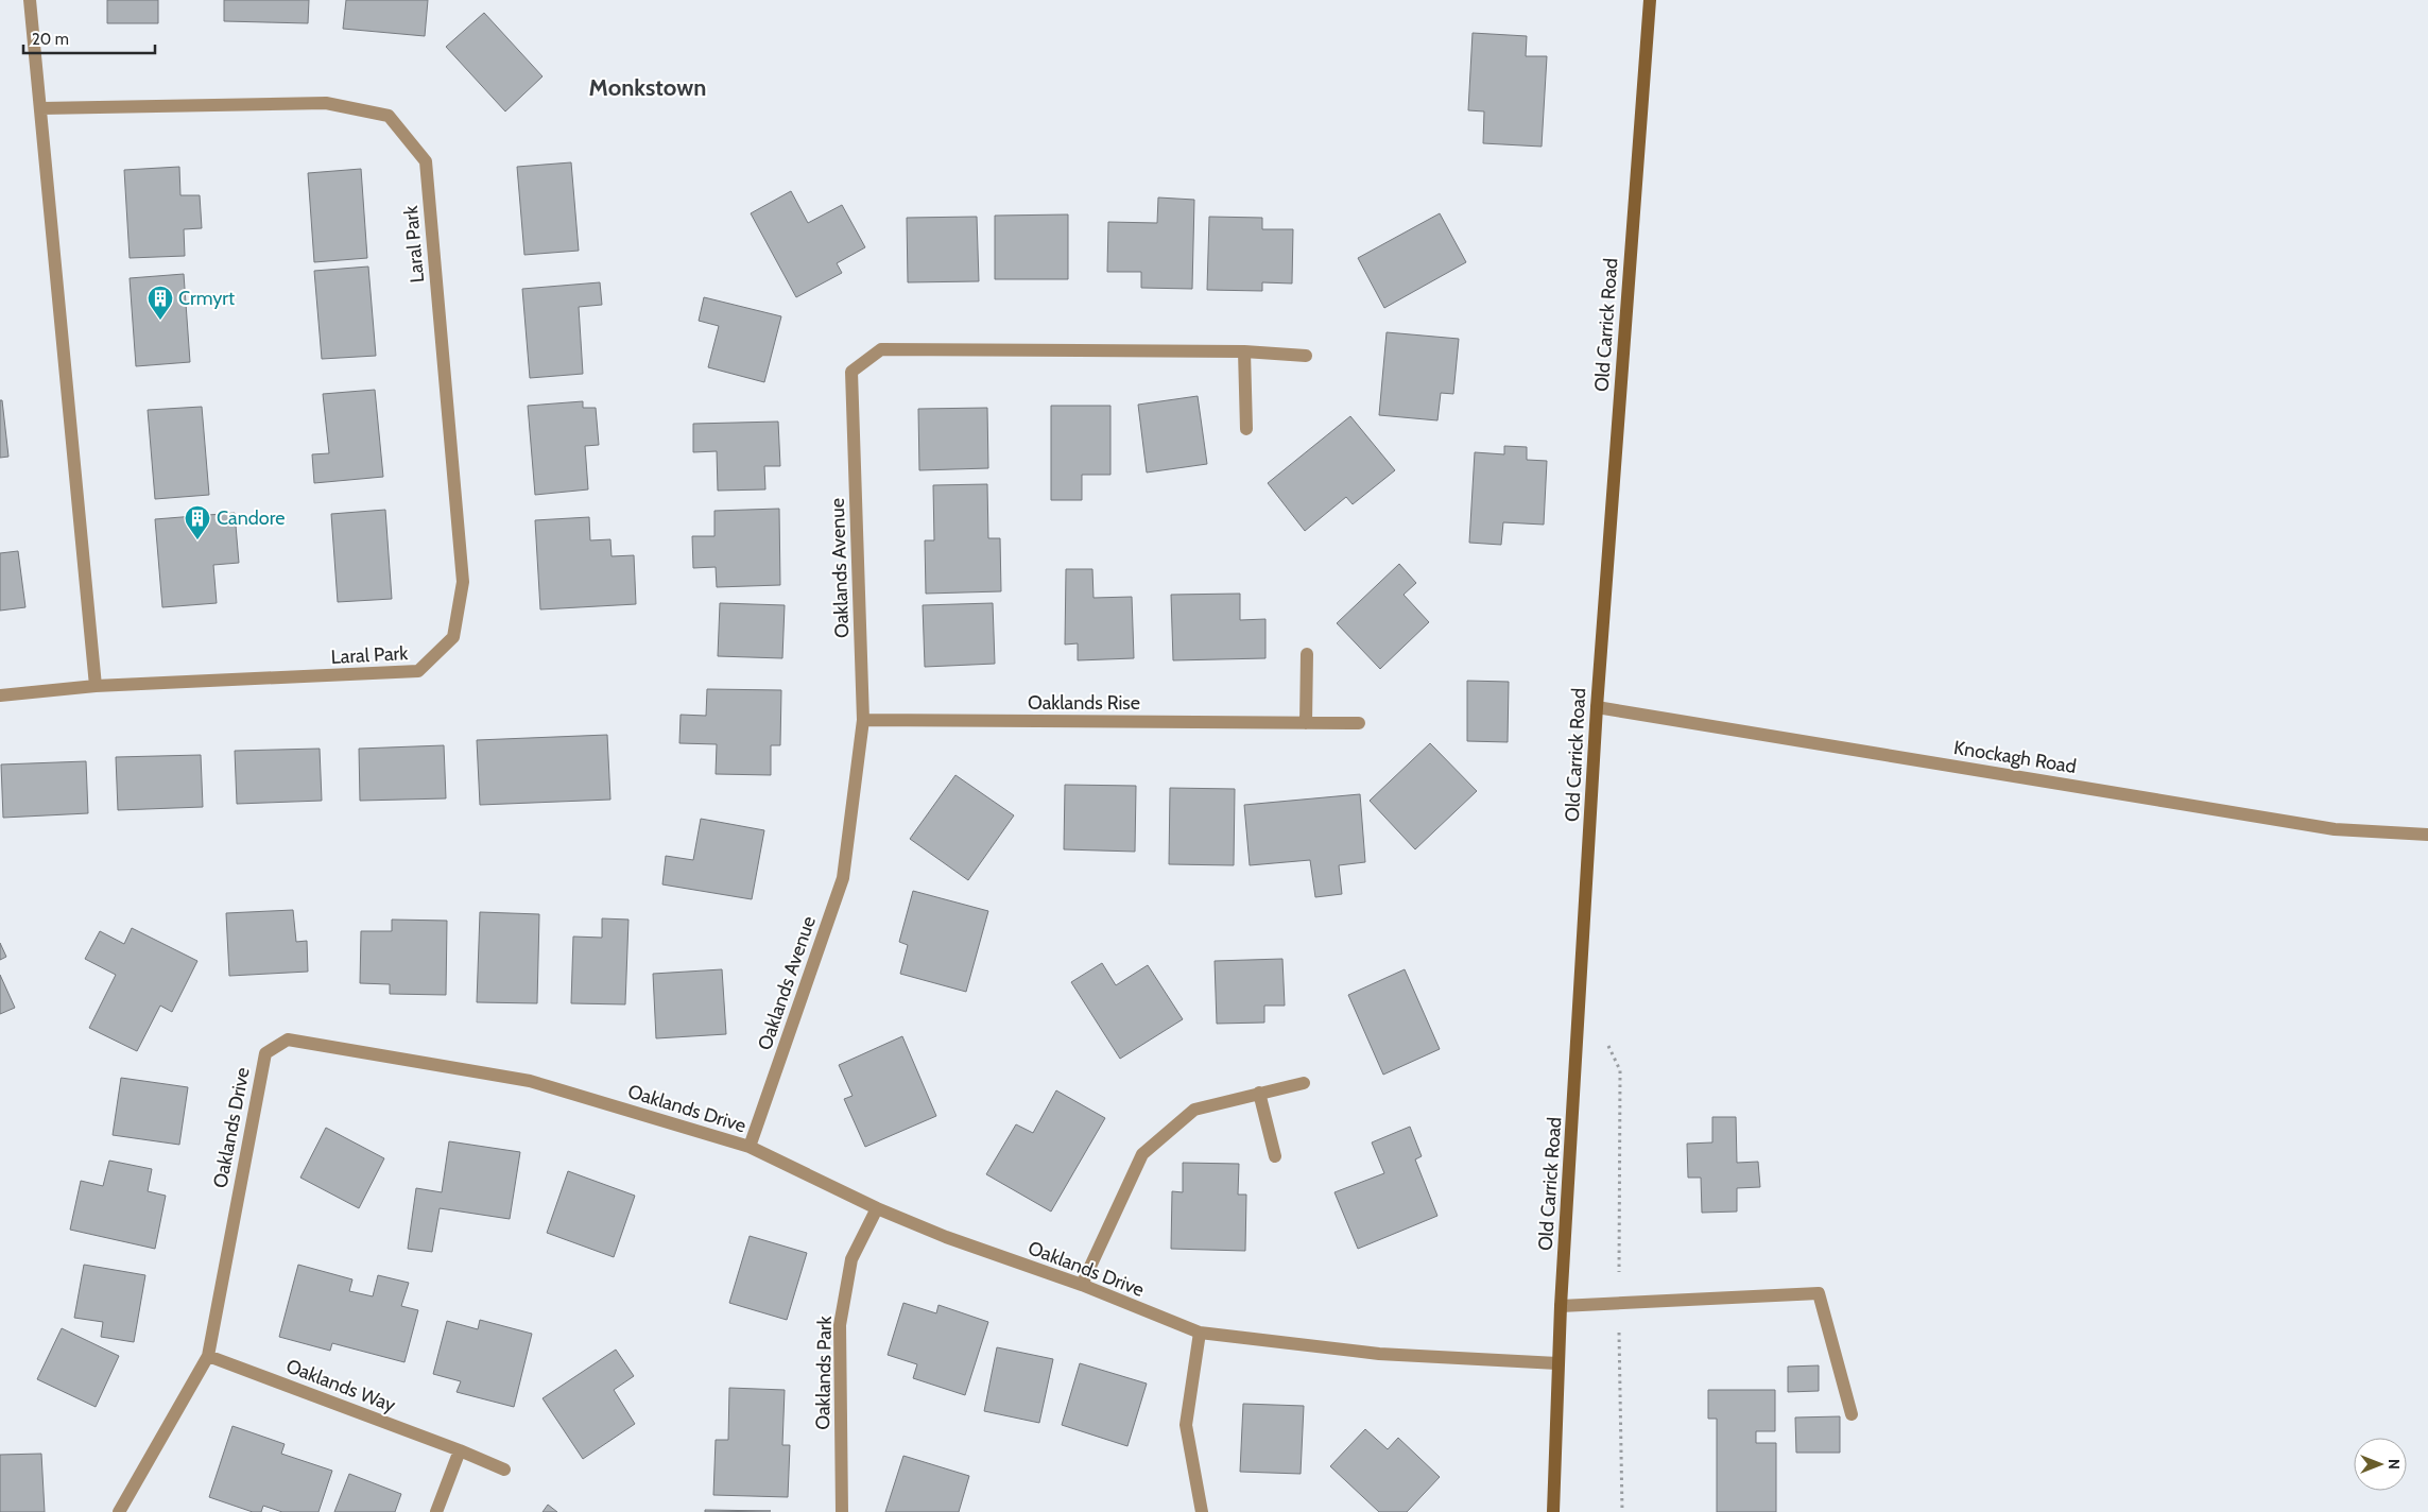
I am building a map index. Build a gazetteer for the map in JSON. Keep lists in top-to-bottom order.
{
  "streets": {
    "main road": ["Old Carrick Road"],
    "street": [
      "Laral Park",
      "Oaklands Avenue",
      "Oaklands Rise",
      "Knockagh Road",
      "Oaklands Drive",
      "Oaklands Park",
      "Oaklands Way"
    ]
  },
  "crossings": [
    ["Old Carrick Road", "Knockagh Road"],
    ["Old Carrick Road", "Oaklands Drive"],
    ["Oaklands Avenue", "Oaklands Rise"],
    ["Oaklands Avenue", "Oaklands Drive"],
    ["Oaklands Drive", "Oaklands Park"],
    ["Oaklands Drive", "Oaklands Way"]
  ],
  "districts": ["Monkstown"],
  "places": {
    "building": ["Crmyrt", "Candore"]
  },
  "scale_bar": "20 m",
  "north": "right"
}
